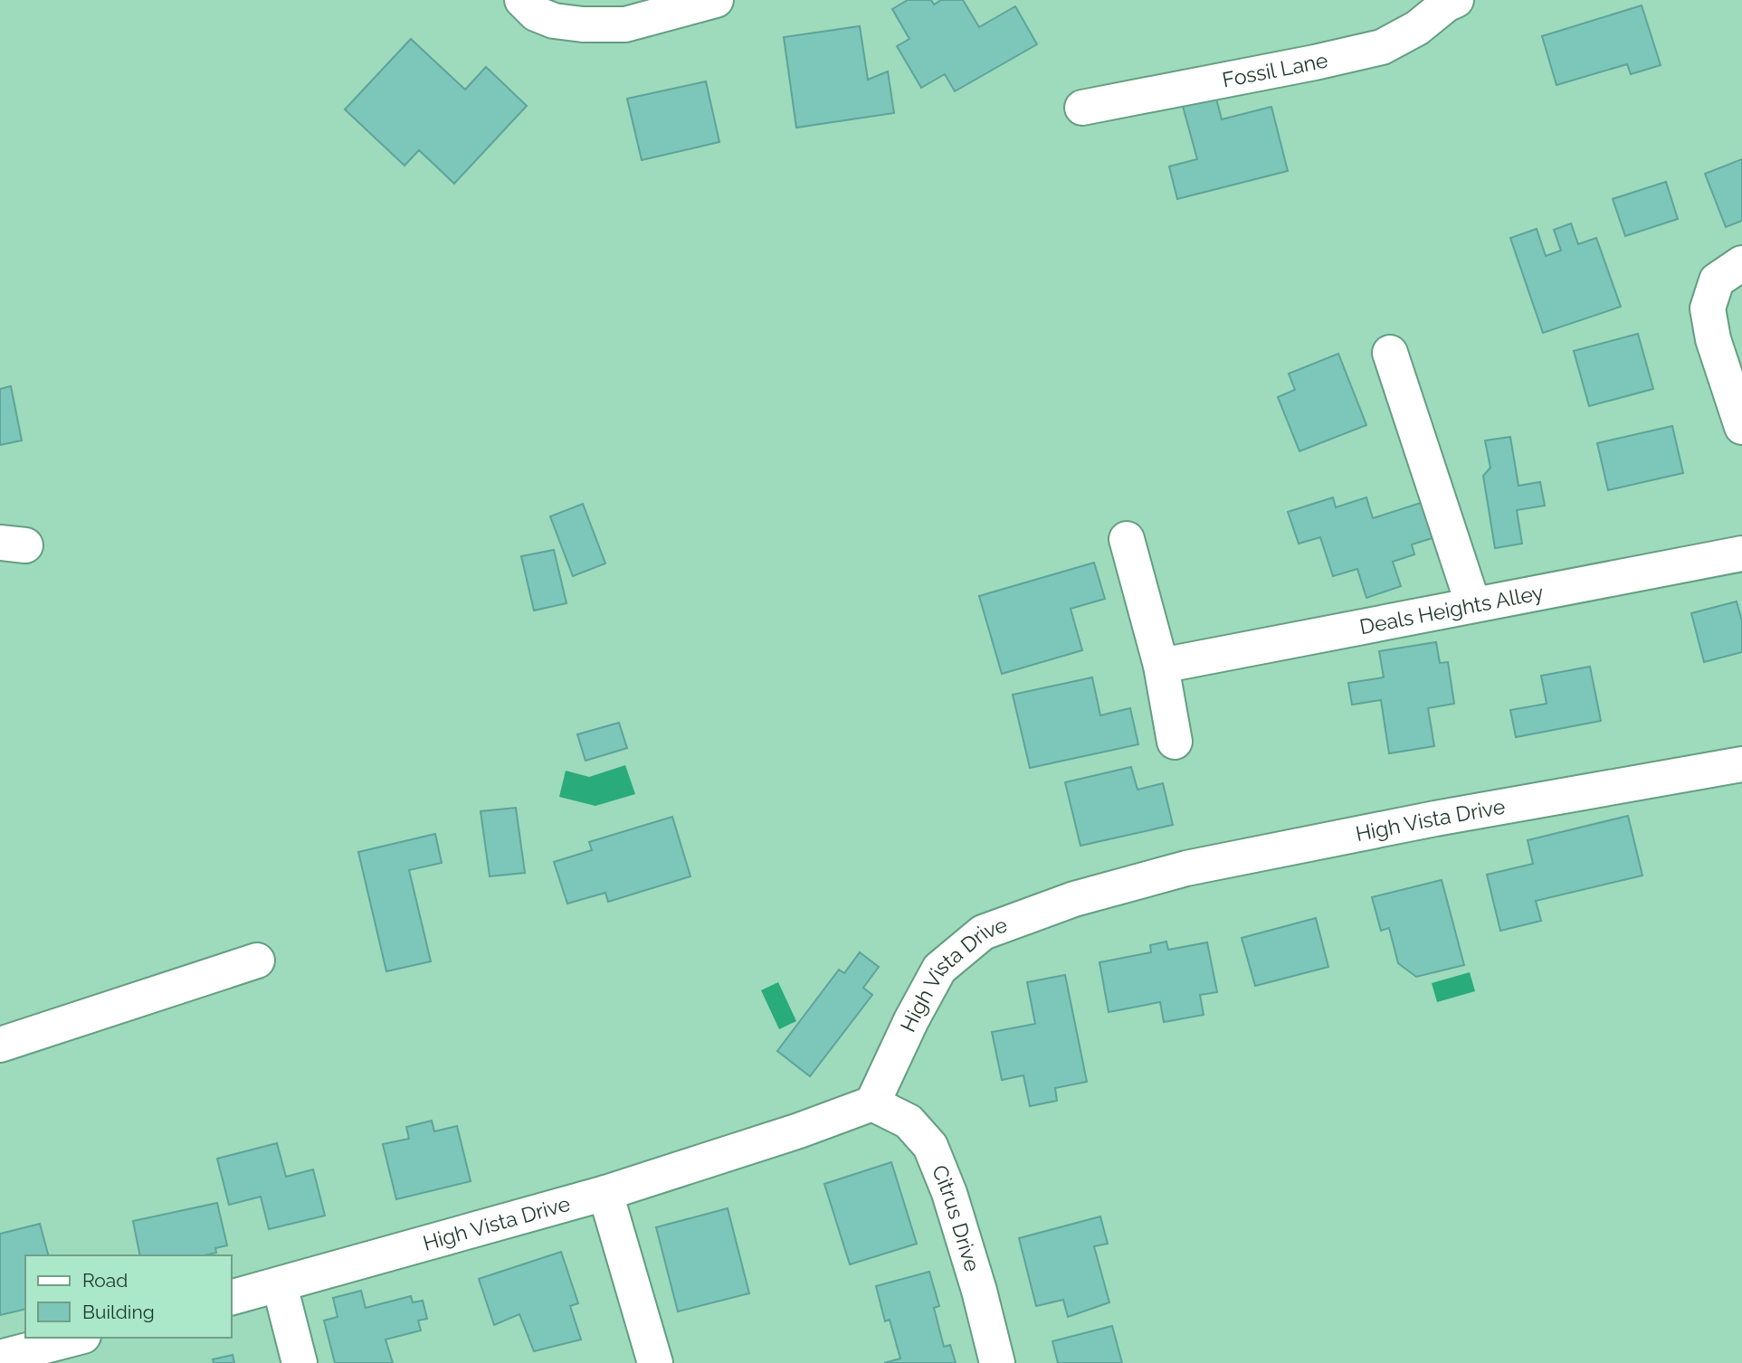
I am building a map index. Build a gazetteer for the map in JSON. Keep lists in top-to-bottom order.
{
  "streets": {
    "street": [
      "Fossil Lane",
      "Deals Heights Alley",
      "High Vista Drive",
      "Citrus Drive"
    ]
  },
  "crossings": [
    ["High Vista Drive", "Citrus Drive"]
  ],
  "legend": ["Road", "Building"]
}
